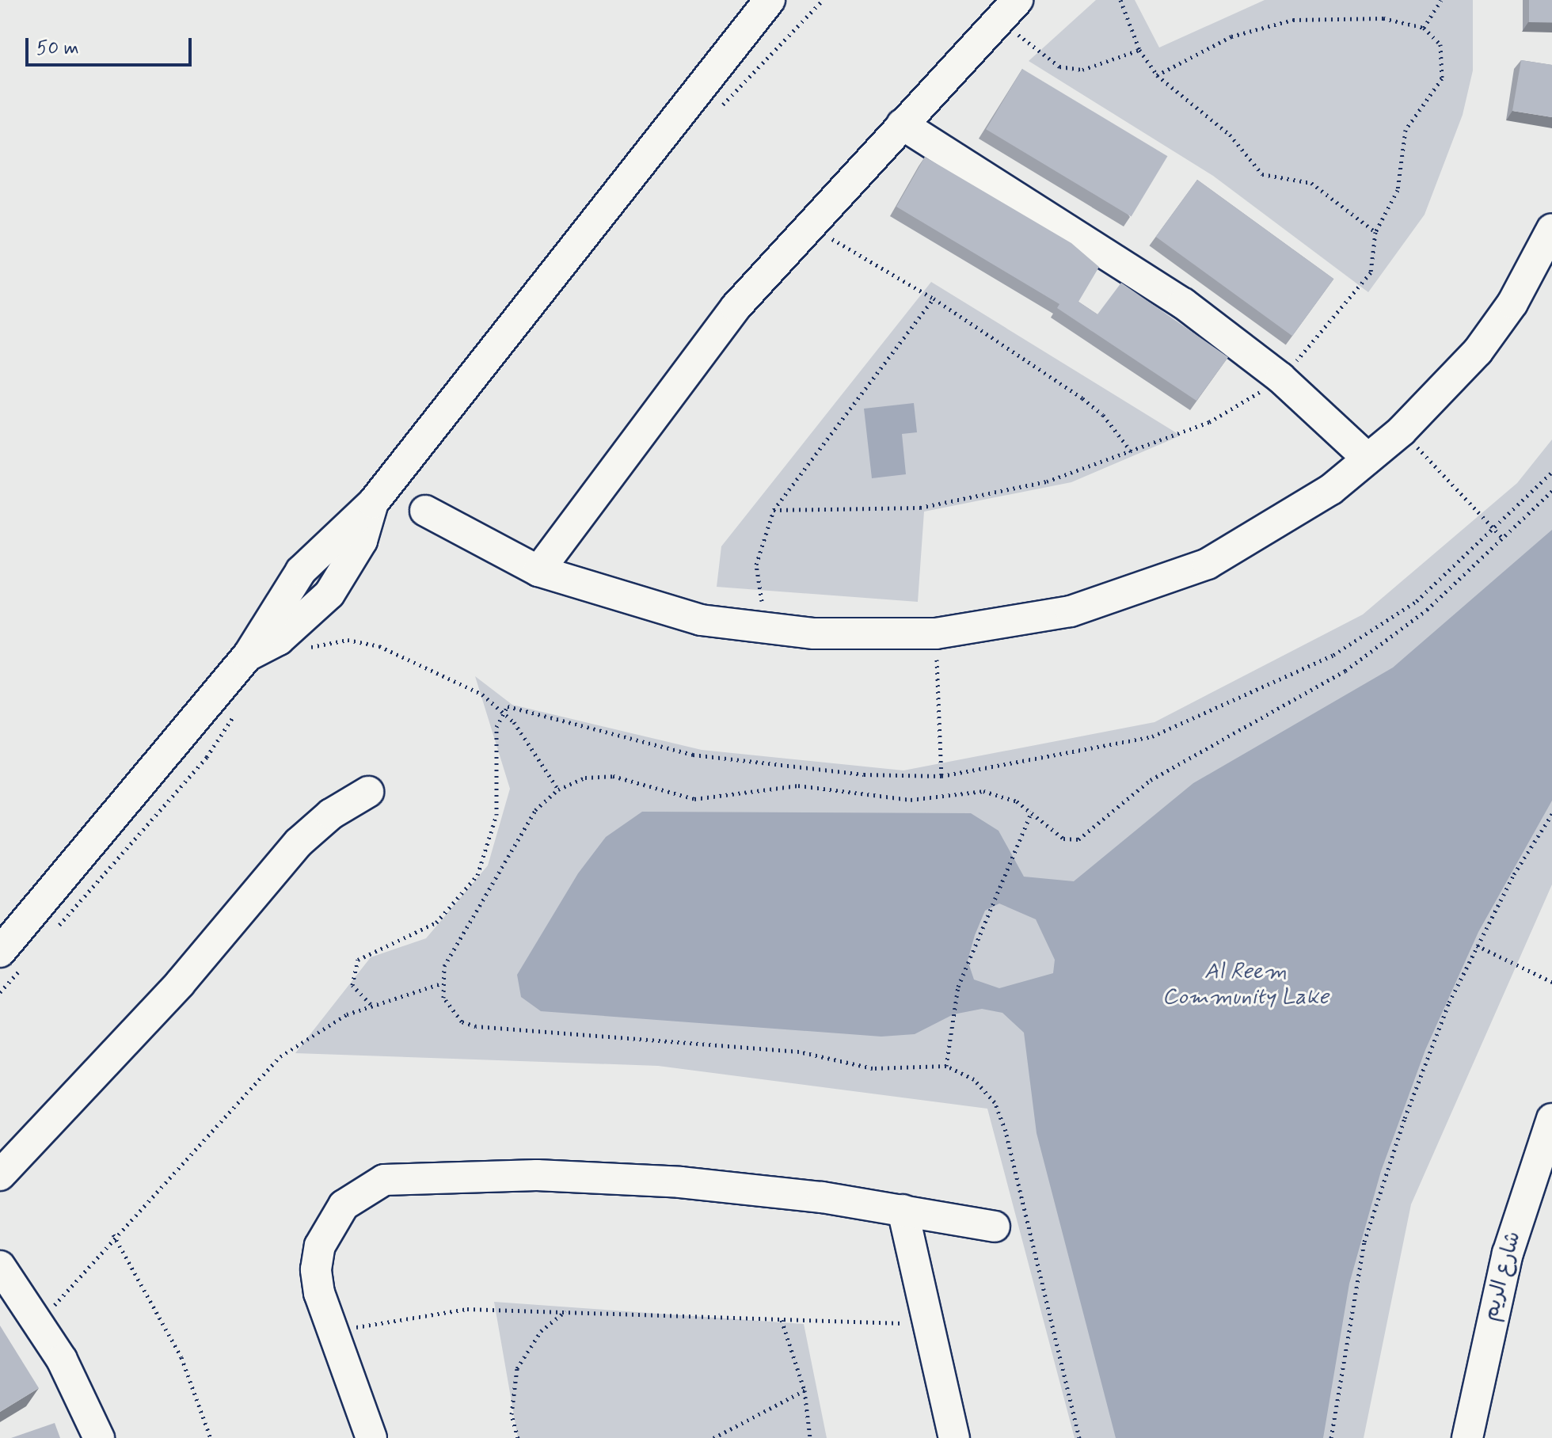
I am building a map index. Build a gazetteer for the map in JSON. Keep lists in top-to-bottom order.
{
  "streets": {
    "street": ["شارع الريم"]
  },
  "water": ["Al Reem Community Lake"],
  "scale_bar": "50 m"
}
